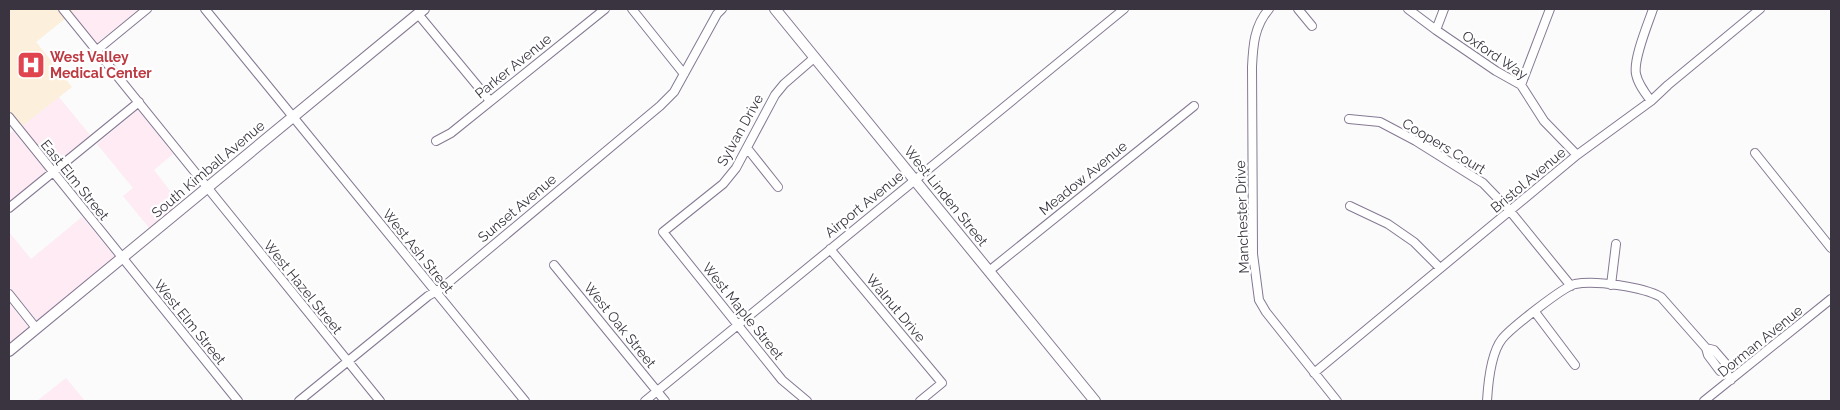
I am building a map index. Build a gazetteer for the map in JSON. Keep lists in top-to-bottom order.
{
  "streets": {
    "street": [
      "Oxford Way",
      "Parker Avenue",
      "Sylvan Drive",
      "Coopers Court",
      "South Kimball Avenue",
      "Meadow Avenue",
      "East Elm Street",
      "Bristol Avenue",
      "West Linden Street",
      "Airport Avenue",
      "Sunset Avenue",
      "Manchester Drive",
      "West Ash Street",
      "West Hazel Street",
      "Walnut Drive",
      "West Maple Street",
      "West Elm Street",
      "West Oak Street",
      "Dorman Avenue"
    ]
  },
  "crossings": [
    ["Oxford Way", "Bristol Avenue"],
    ["Sylvan Drive", "West Linden Street"],
    ["Sylvan Drive", "West Maple Street"],
    ["Coopers Court", "Bristol Avenue"],
    ["South Kimball Avenue", "East Elm Street"],
    ["South Kimball Avenue", "West Ash Street"],
    ["South Kimball Avenue", "West Hazel Street"],
    ["South Kimball Avenue", "West Elm Street"],
    ["Meadow Avenue", "West Linden Street"],
    ["East Elm Street", "West Elm Street"],
    ["Bristol Avenue", "Manchester Drive"],
    ["West Linden Street", "Airport Avenue"],
    ["Airport Avenue", "Walnut Drive"],
    ["Airport Avenue", "West Maple Street"],
    ["Airport Avenue", "West Oak Street"],
    ["Sunset Avenue", "West Ash Street"],
    ["Sunset Avenue", "West Hazel Street"]
  ],
  "places": {
    "hospital": ["West Valley Medical Center"]
  }
}
